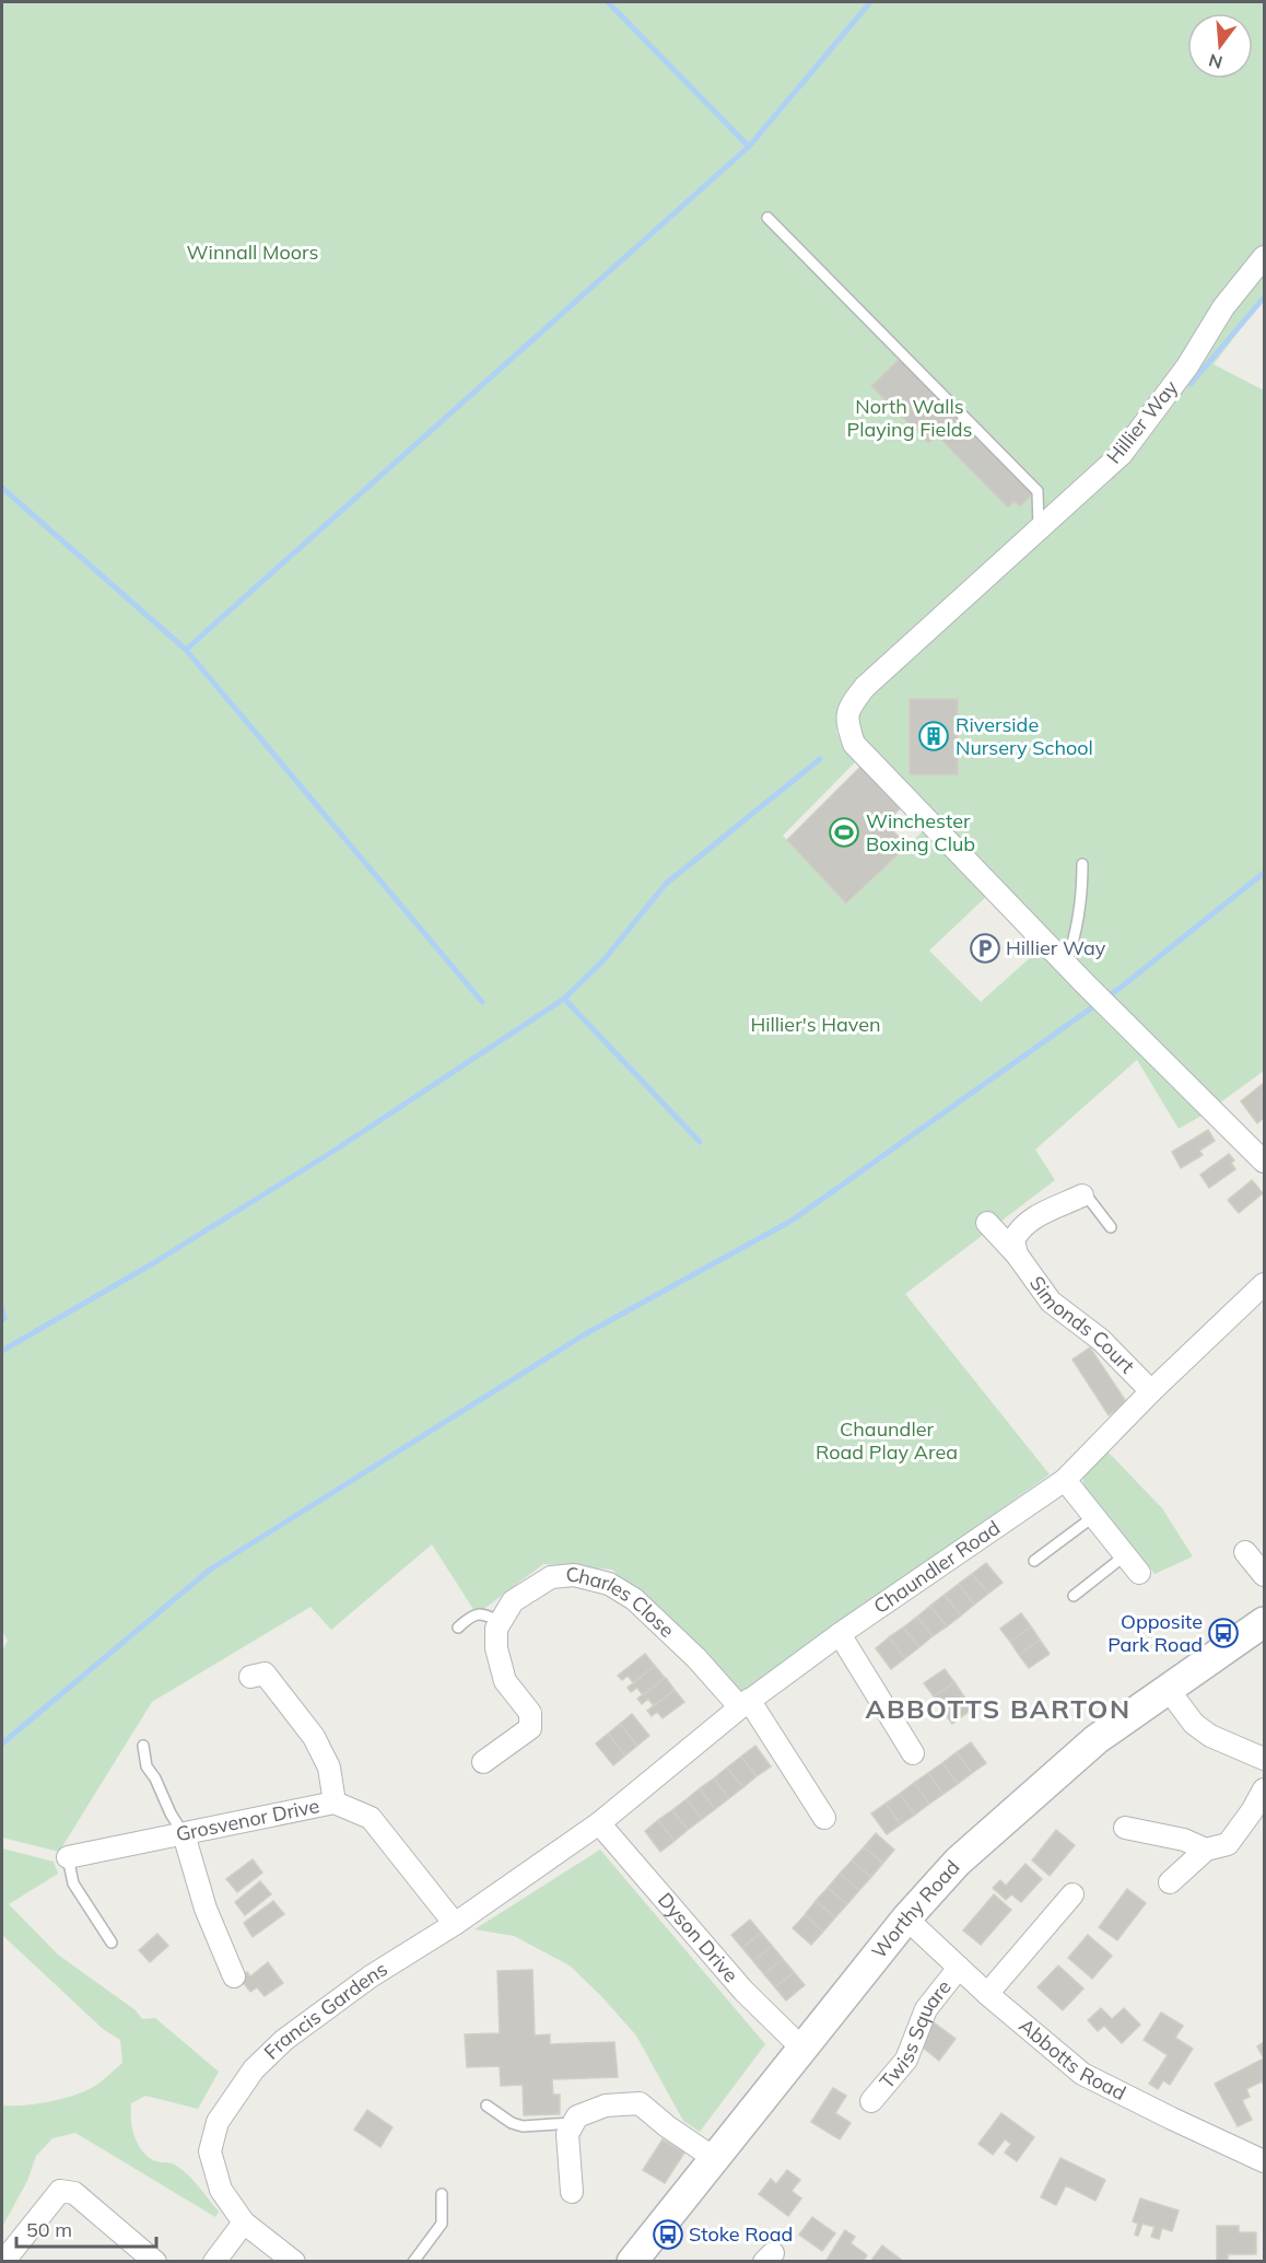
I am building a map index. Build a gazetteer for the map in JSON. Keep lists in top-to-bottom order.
{
  "streets": {
    "main road": ["Worthy Road"],
    "street": [
      "Hillier Way",
      "Simonds Court",
      "Chaundler Road",
      "Charles Close",
      "Grosvenor Drive",
      "Dyson Drive",
      "Francis Gardens",
      "Twiss Square",
      "Abbotts Road"
    ]
  },
  "crossings": [
    ["Simonds Court", "Chaundler Road"],
    ["Chaundler Road", "Charles Close"],
    ["Chaundler Road", "Dyson Drive"],
    ["Chaundler Road", "Francis Gardens"],
    ["Grosvenor Drive", "Francis Gardens"],
    ["Worthy Road", "Dyson Drive"],
    ["Worthy Road", "Abbotts Road"],
    ["Dyson Drive", "Francis Gardens"],
    ["Twiss Square", "Abbotts Road"]
  ],
  "districts": ["ABBOTTS BARTON"],
  "parks": [
    "Winnall Moors",
    "North Walls Playing Fields",
    "Hillier's Haven",
    "Chaundler Road Play Area"
  ],
  "places": {
    "building": ["Riverside Nursery School"],
    "sports": ["Winchester Boxing Club"],
    "parking": ["Hillier Way"],
    "bus stop": ["Opposite Park Road", "Stoke Road"]
  },
  "scale_bar": "50 m",
  "north": "bottom"
}
